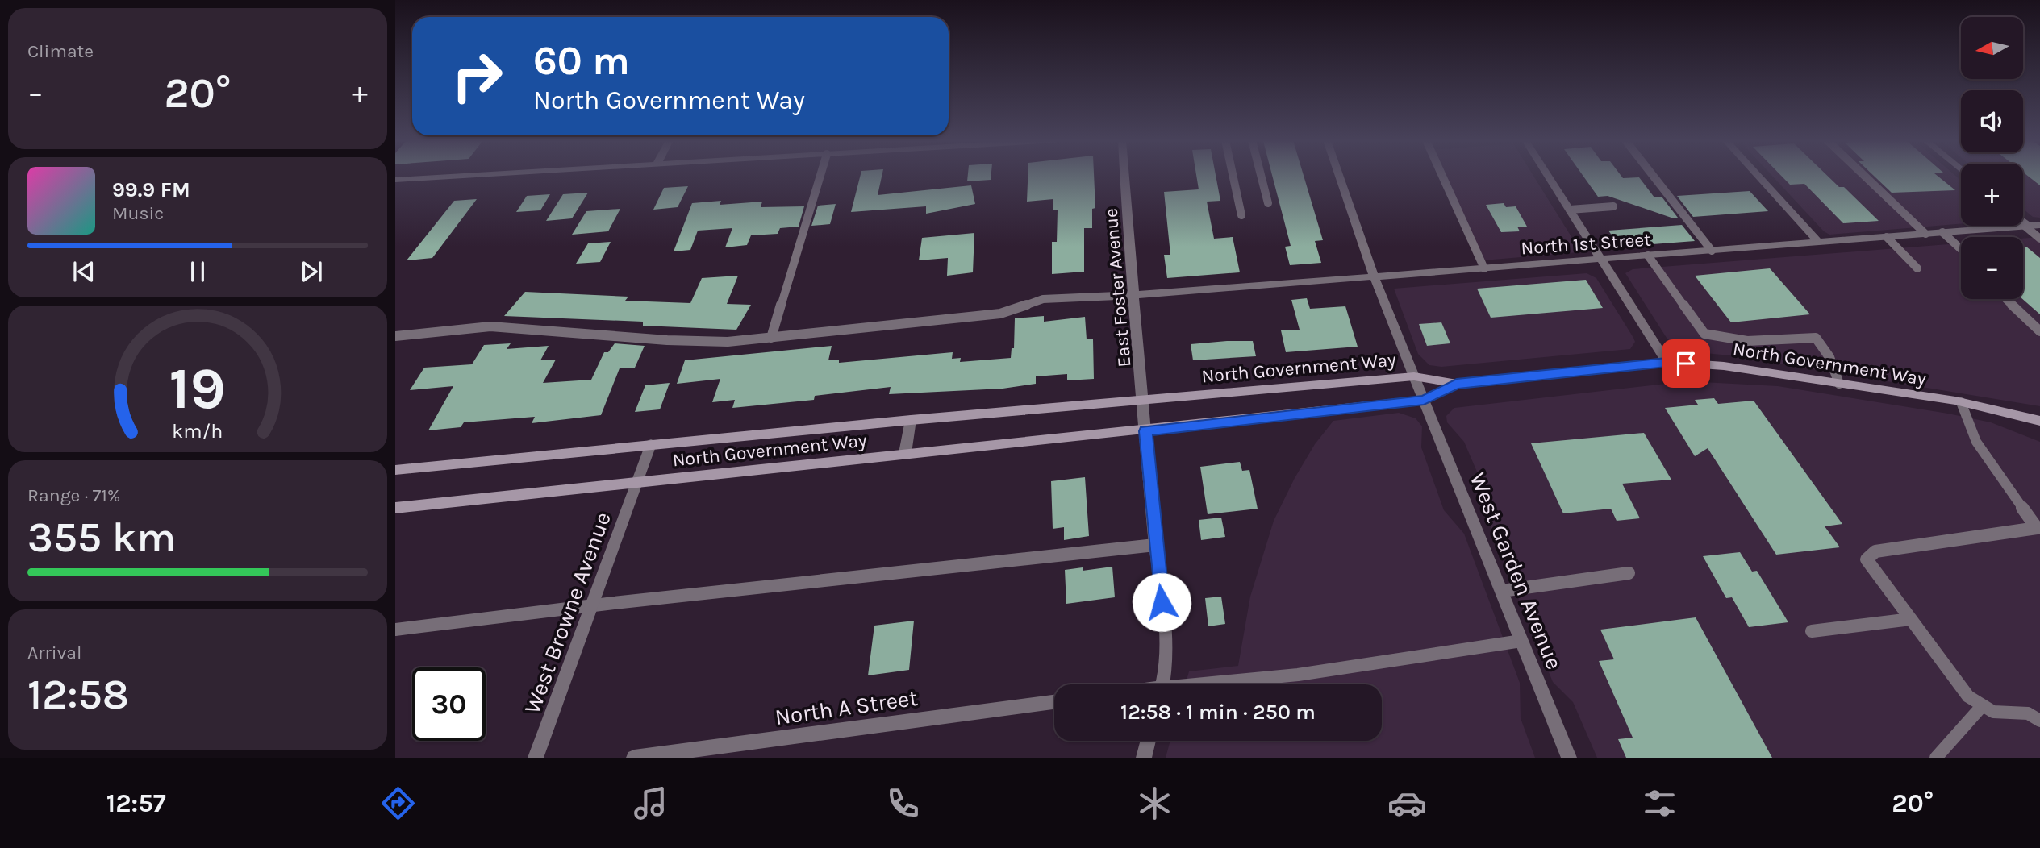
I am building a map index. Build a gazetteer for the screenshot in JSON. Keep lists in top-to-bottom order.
{
  "streets": {
    "main road": ["North Government Way"],
    "street": [
      "North 1st Street",
      "East Foster Avenue",
      "West Garden Avenue",
      "West Browne Avenue",
      "North A Street"
    ]
  },
  "crossings": [
    ["North 1st Street", "East Foster Avenue"],
    ["North 1st Street", "West Garden Avenue"],
    ["East Foster Avenue", "North Government Way"],
    ["North Government Way", "West Garden Avenue"],
    ["North Government Way", "West Browne Avenue"]
  ],
  "north": "left",
  "page": {
    "tile": [
      "Climate",
      ["Range · 71%", "355 km"],
      ["Arrival", "12:58"]
    ],
    "map_buttons": ["+", "−"],
    "turn": ["60 m", "North Government Way"],
    "heat": ["−", "20°", "+"],
    "song": ["99.9 FM", "Music"],
    "limit": "30",
    "trip": "12:58 · 1 min · 250 m",
    "tabs": ["12:57", "20°"],
    "gauge": ["19", "km/h"]
  }
}
